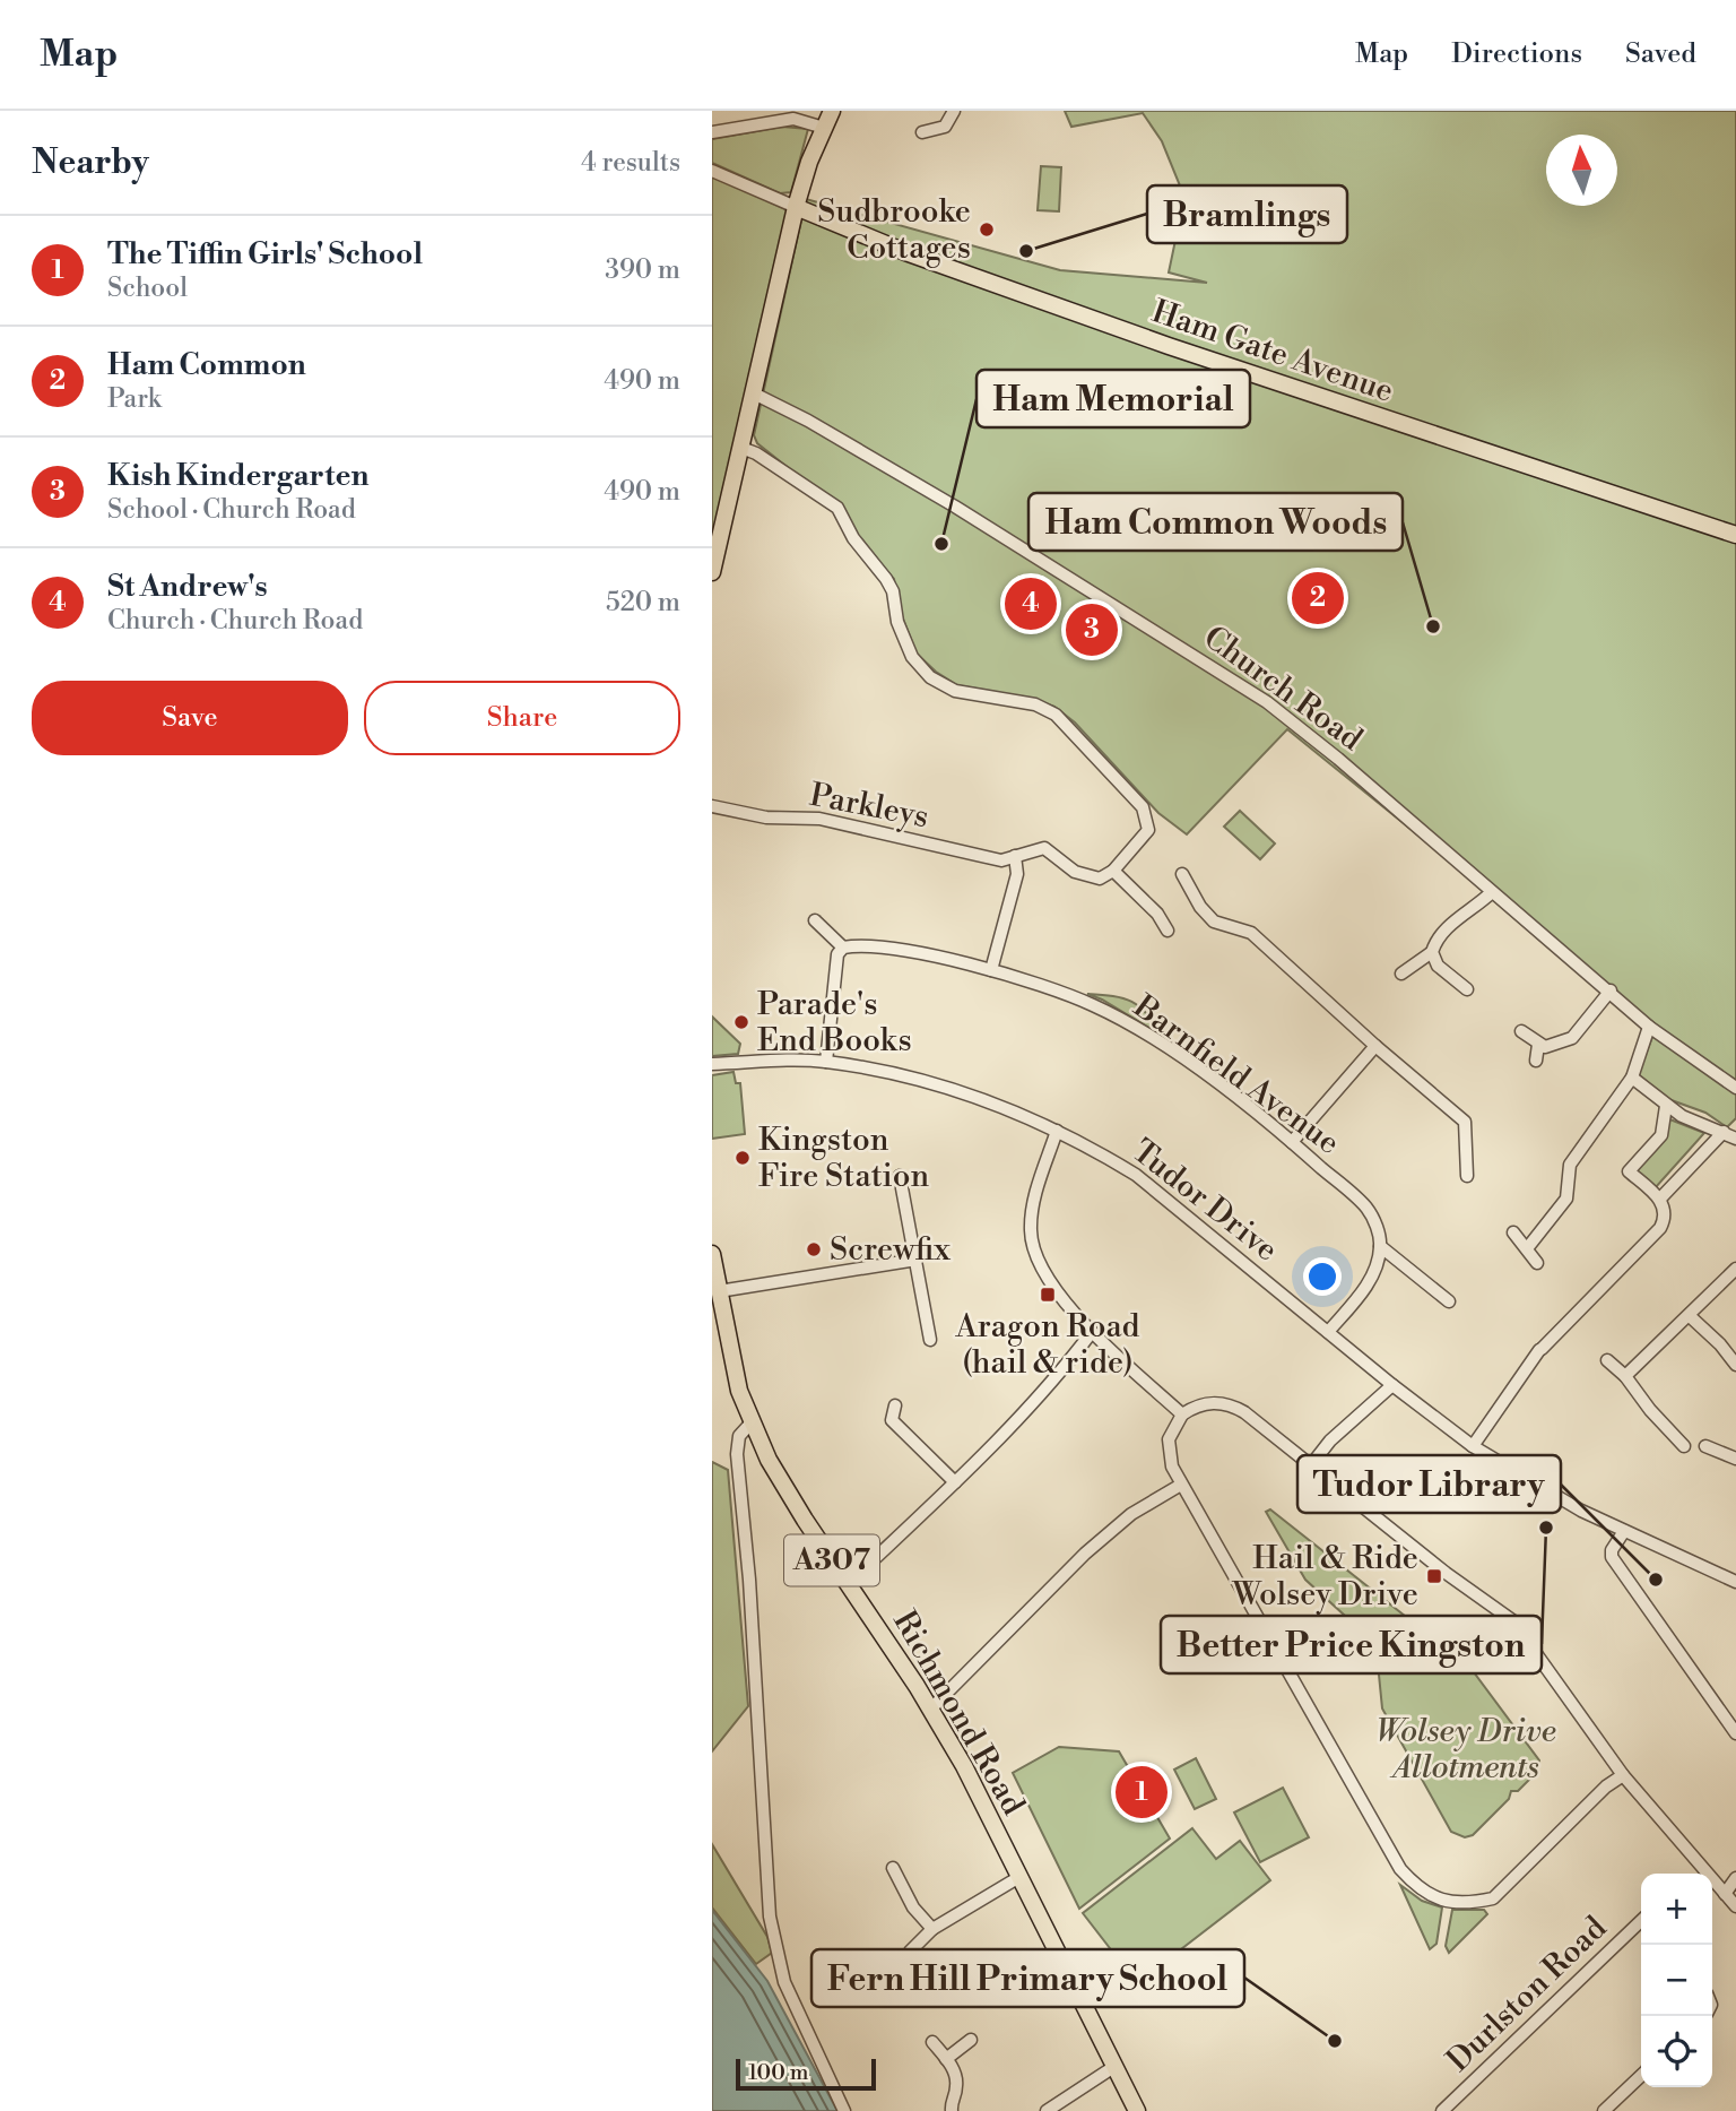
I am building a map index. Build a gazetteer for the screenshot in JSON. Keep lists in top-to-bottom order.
{
  "streets": {
    "main road": ["Ham Gate Avenue", "A307", "Richmond Road"],
    "street": [
      "Church Road",
      "Parkleys",
      "Barnfield Avenue",
      "Tudor Drive",
      "Durlston Road"
    ]
  },
  "parks": ["Wolsey Drive Allotments"],
  "places": {
    "other": [
      "Sudbrooke Cottages",
      "Bramlings",
      "Ham Memorial",
      "Ham Common Woods",
      "Parade's End Books",
      "Kingston Fire Station",
      "Screwfix",
      "Better Price Kingston",
      "Tudor Library",
      "Fern Hill Primary School"
    ],
    "transit": ["Aragon Road (hail & ride)", "Hail & Ride Wolsey Drive"]
  },
  "scale_bar": "100 m",
  "north": "top",
  "page": {
    "header": "Map",
    "nav": ["Map", "Directions", "Saved"],
    "heading": ["Nearby", "4 results"],
    "list": [
      {
        "mark": "1",
        "name": "The Tiffin Girls' School",
        "note": "School",
        "value": "390 m"
      },
      {
        "mark": "2",
        "name": "Ham Common",
        "note": "Park",
        "value": "490 m"
      },
      {
        "mark": "3",
        "name": "Kish Kindergarten",
        "note": "School · Church Road",
        "value": "490 m"
      },
      {
        "mark": "4",
        "name": "St Andrew's",
        "note": "Church · Church Road",
        "value": "520 m"
      }
    ],
    "pins": [
      "2",
      "4",
      "3",
      "1"
    ],
    "buttons": ["Save", "Share"],
    "map_buttons": ["+", "−"],
    "scale": "100 m"
  }
}
